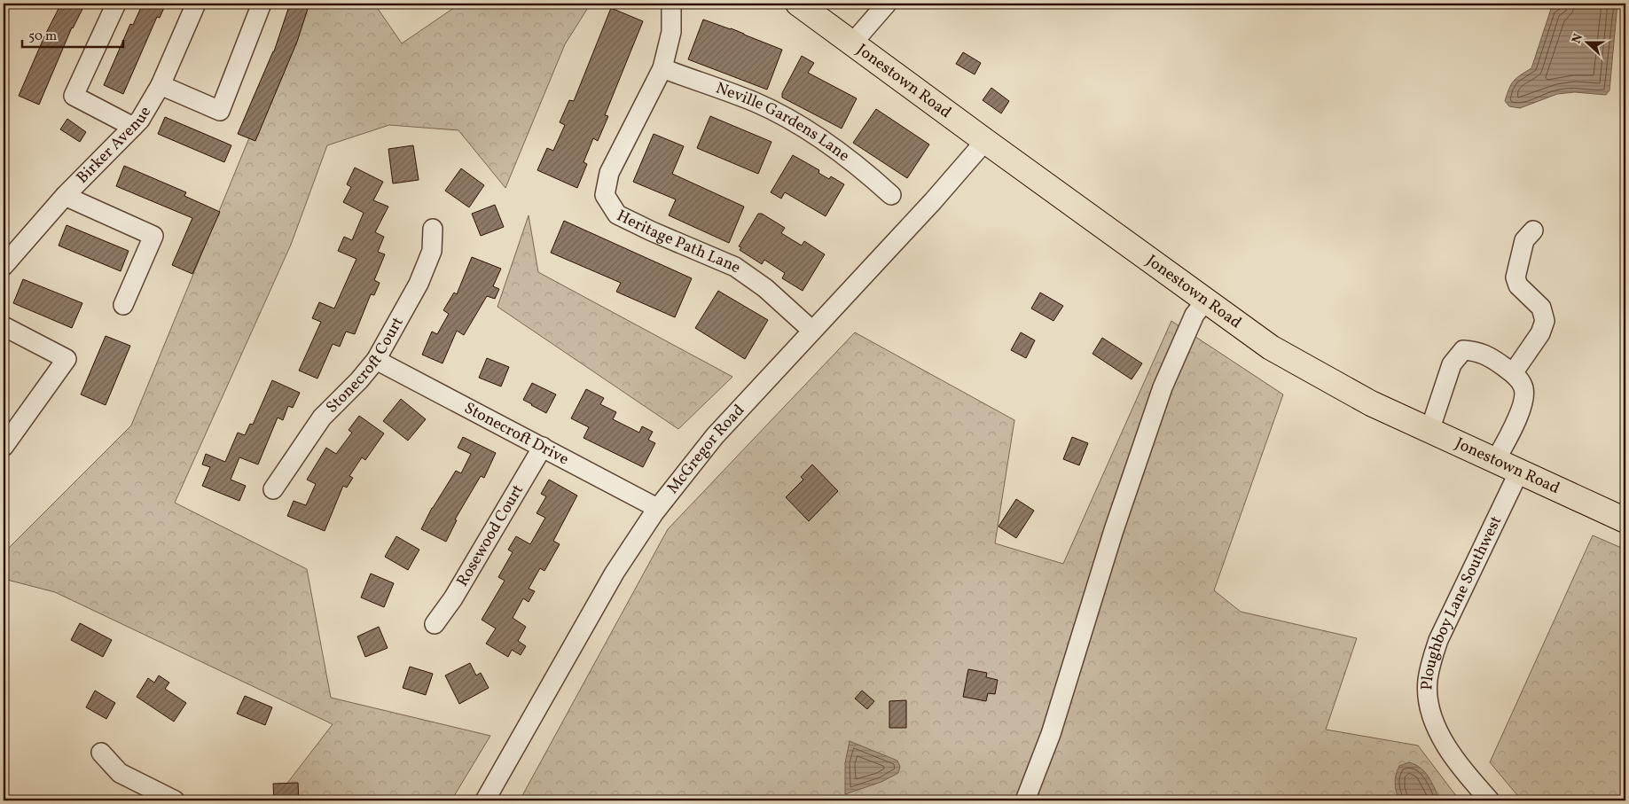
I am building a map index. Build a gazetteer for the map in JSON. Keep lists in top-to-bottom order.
{
  "streets": {
    "main road": ["Jonestown Road"],
    "street": [
      "Neville Gardens Lane",
      "Birker Avenue",
      "Heritage Path Lane",
      "Stonecroft Court",
      "Stonecroft Drive",
      "McGregor Road",
      "Rosewood Court",
      "Ploughboy Lane Southwest"
    ]
  },
  "crossings": [
    ["Jonestown Road", "McGregor Road"],
    ["Jonestown Road", "Ploughboy Lane Southwest"],
    ["Neville Gardens Lane", "Heritage Path Lane"],
    ["Heritage Path Lane", "McGregor Road"],
    ["Stonecroft Court", "Stonecroft Drive"],
    ["Stonecroft Drive", "McGregor Road"],
    ["Stonecroft Drive", "Rosewood Court"]
  ],
  "scale_bar": "50 m",
  "north": "left"
}
